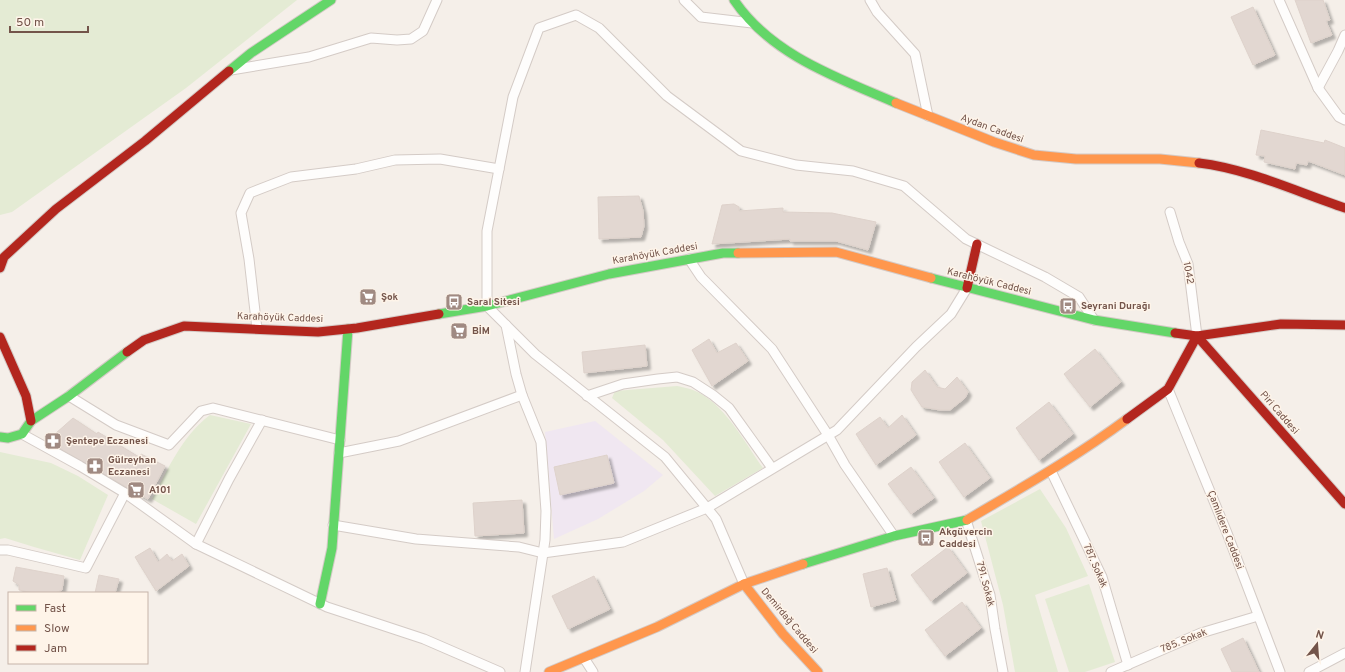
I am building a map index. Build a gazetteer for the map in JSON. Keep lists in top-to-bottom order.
{
  "streets": {
    "street": [
      "Aydan Caddesi",
      "Karahöyük Caddesi",
      "1042",
      "Piri Caddesi",
      "Çamlıdere Caddesi",
      "787. Sokak",
      "791. Sokak",
      "Demirdağ Caddesi",
      "785. Sokak"
    ]
  },
  "crossings": [
    ["Karahöyük Caddesi", "1042"],
    ["Karahöyük Caddesi", "Piri Caddesi"],
    ["1042", "Piri Caddesi"],
    ["Çamlıdere Caddesi", "785. Sokak"],
    ["787. Sokak", "785. Sokak"]
  ],
  "places": {
    "supermarket": ["Şok", "BİM", "A101"],
    "bus stop": ["Saral Sitesi", "Seyrani Durağı", "Akgüvercin Caddesi"],
    "pharmacy": ["Şentepe Eczanesi", "Gülreyhan Eczanesi"]
  },
  "legend": ["Fast", "Slow", "Jam"],
  "scale_bar": "50 m",
  "north": "top"
}
